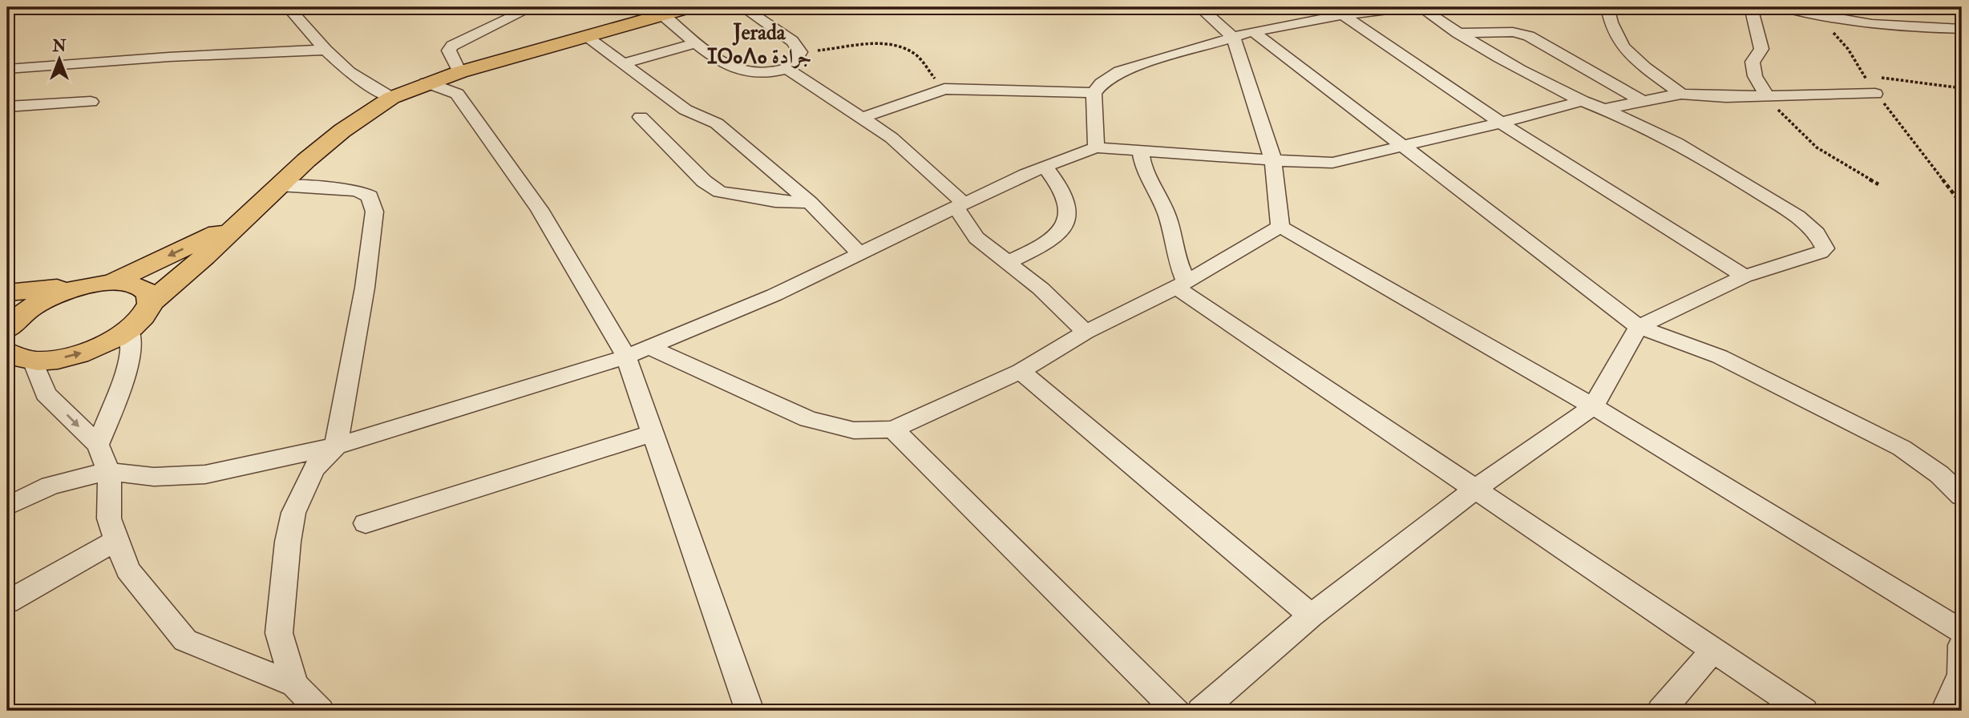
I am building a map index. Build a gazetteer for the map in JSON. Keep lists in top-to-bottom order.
{
  "districts": ["Jerada ⵊⵔⴰⴷⴰ جرادة"],
  "north": "top"
}
